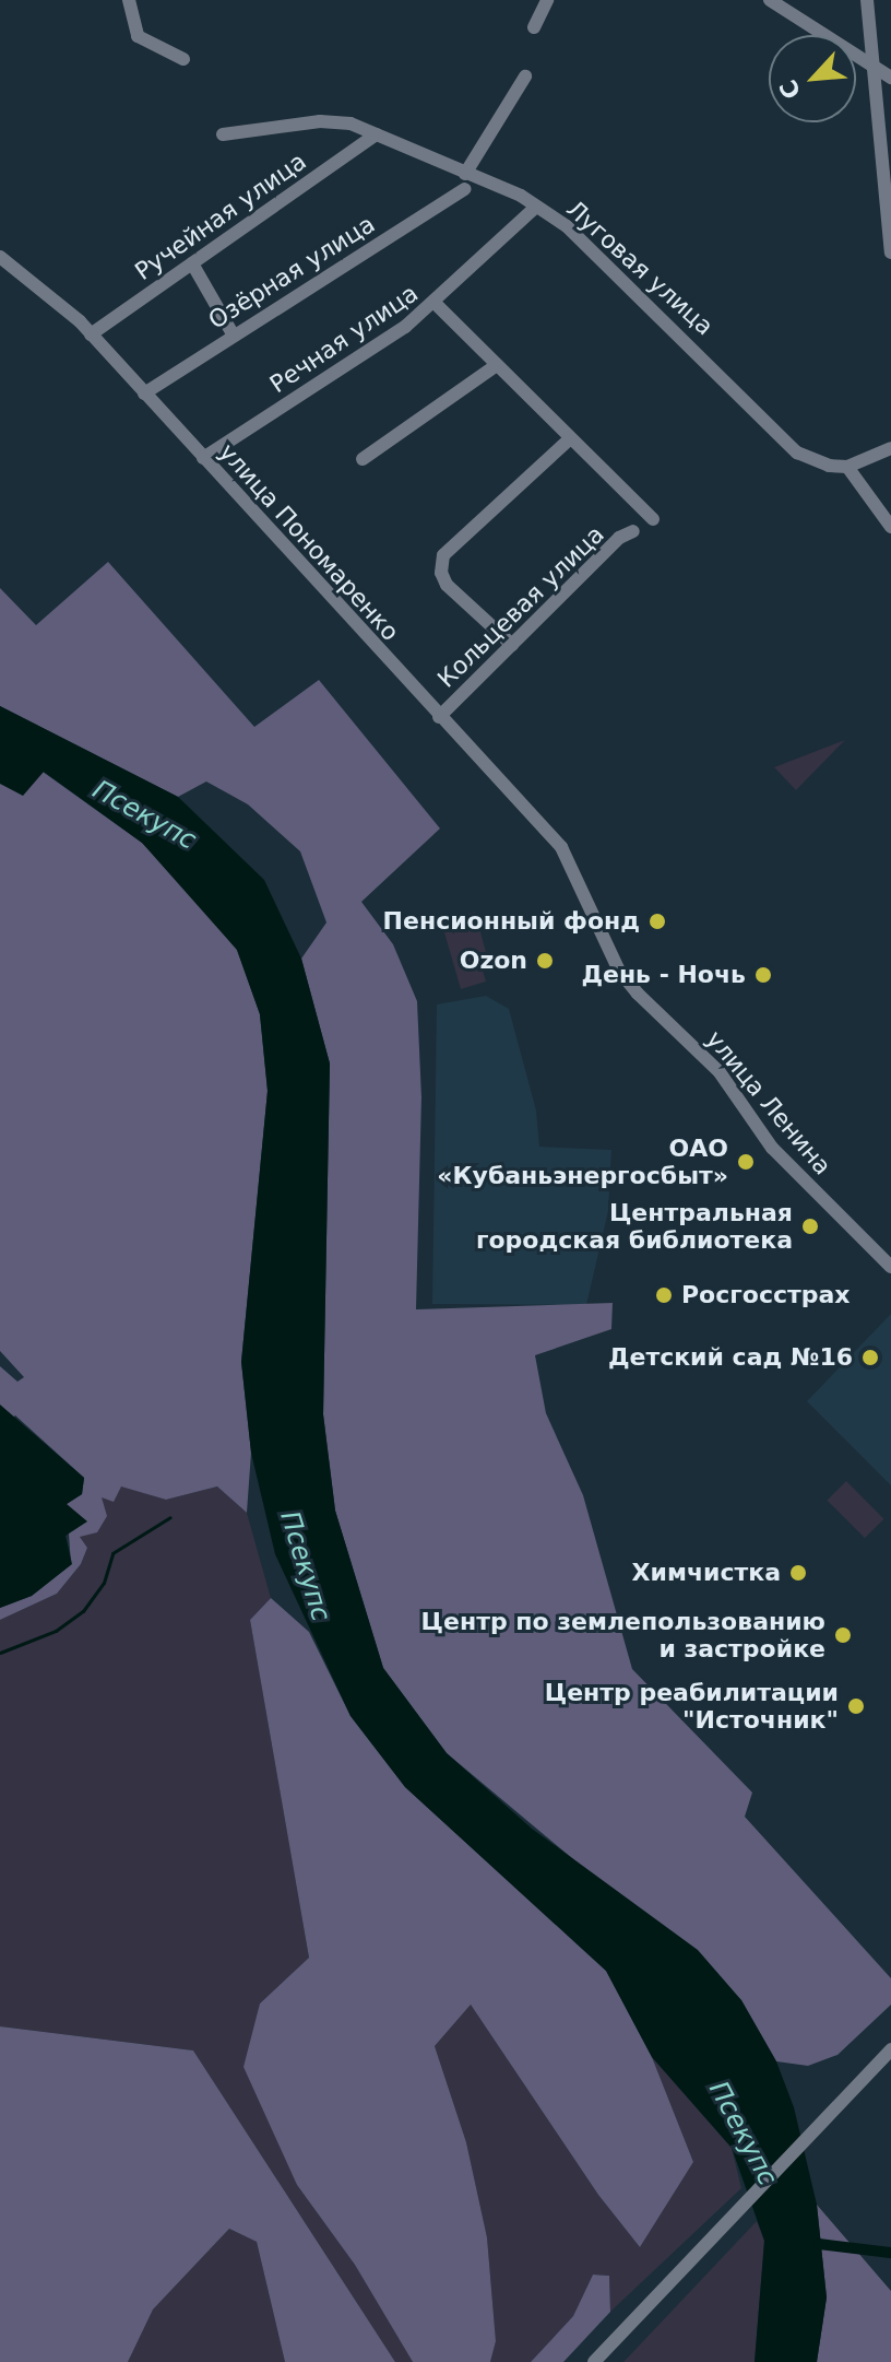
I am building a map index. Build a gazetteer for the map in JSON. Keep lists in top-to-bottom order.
{
  "streets": {
    "street": [
      "Ручейная улица",
      "Луговая улица",
      "Озёрная улица",
      "Речная улица",
      "улица Пономаренко",
      "Кольцевая улица",
      "улица Ленина"
    ]
  },
  "crossings": [
    ["Ручейная улица", "Луговая улица"],
    ["Ручейная улица", "улица Пономаренко"],
    ["Луговая улица", "Речная улица"],
    ["Озёрная улица", "улица Пономаренко"],
    ["Речная улица", "улица Пономаренко"],
    ["улица Пономаренко", "Кольцевая улица"],
    ["улица Пономаренко", "улица Ленина"]
  ],
  "water": ["Псекупс"],
  "places": [
    "Пенсионный фонд",
    "Ozon",
    "День - Ночь",
    "ОАО «Кубаньэнергосбыт»",
    "Центральная городская библиотека",
    "Росгосстрах",
    "Детский сад №16",
    "Химчистка",
    "Центр по землепользованию и застройке",
    "Центр реабилитации \"Источник\""
  ],
  "north": "bottom left"
}
